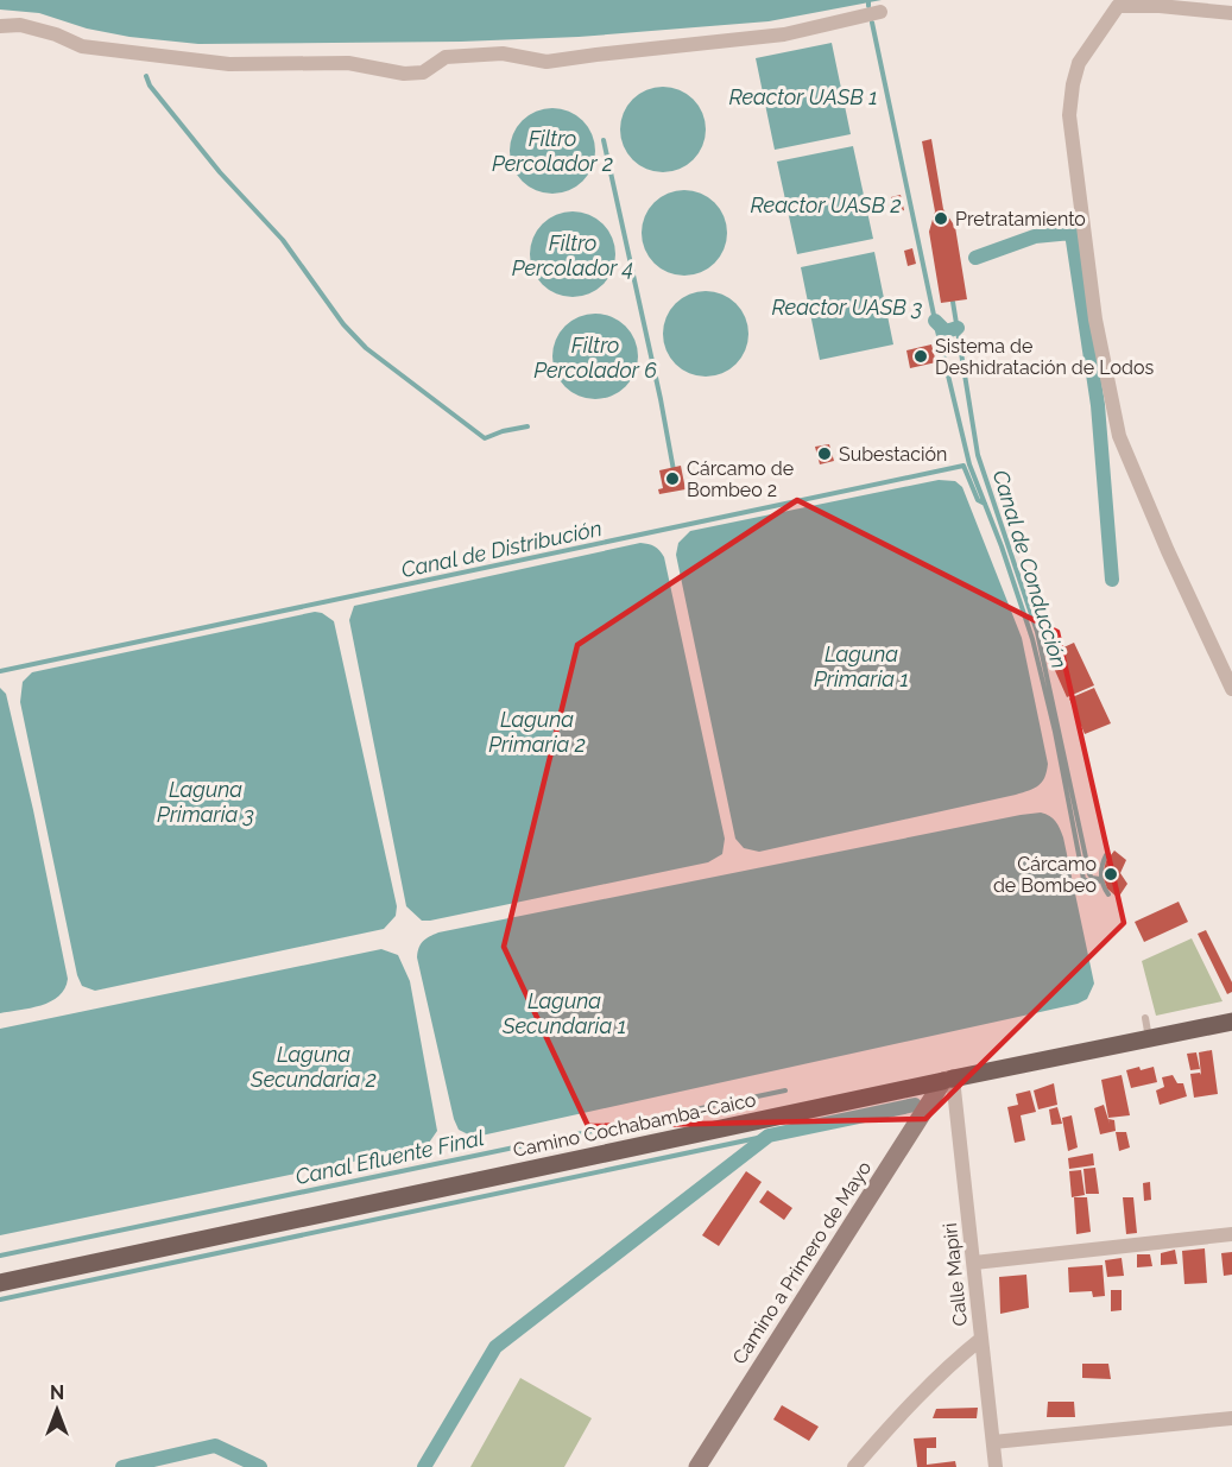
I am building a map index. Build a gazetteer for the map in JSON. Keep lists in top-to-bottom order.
{
  "streets": {
    "main road": ["Camino Cochabamba-Caico", "Camino a Primero de Mayo"],
    "street": ["Calle Mapiri"]
  },
  "crossings": [
    ["Camino Cochabamba-Caico", "Camino a Primero de Mayo"],
    ["Camino Cochabamba-Caico", "Calle Mapiri"],
    ["Camino a Primero de Mayo", "Calle Mapiri"]
  ],
  "water": [
    "Reactor UASB 1",
    "Filtro Percolador 2",
    "Reactor UASB 2",
    "Filtro Percolador 4",
    "Reactor UASB 3",
    "Filtro Percolador 6",
    "Canal de Distribución",
    "Canal de Conducción",
    "Laguna Primaria 1",
    "Laguna Primaria 2",
    "Laguna Primaria 3",
    "Laguna Secundaria 1",
    "Laguna Secundaria 2",
    "Canal Efluente Final"
  ],
  "places": [
    "Pretratamiento",
    "Sistema de Deshidratación de Lodos",
    "Subestación",
    "Cárcamo de Bombeo 2",
    "Cárcamo de Bombeo"
  ],
  "north": "top"
}
